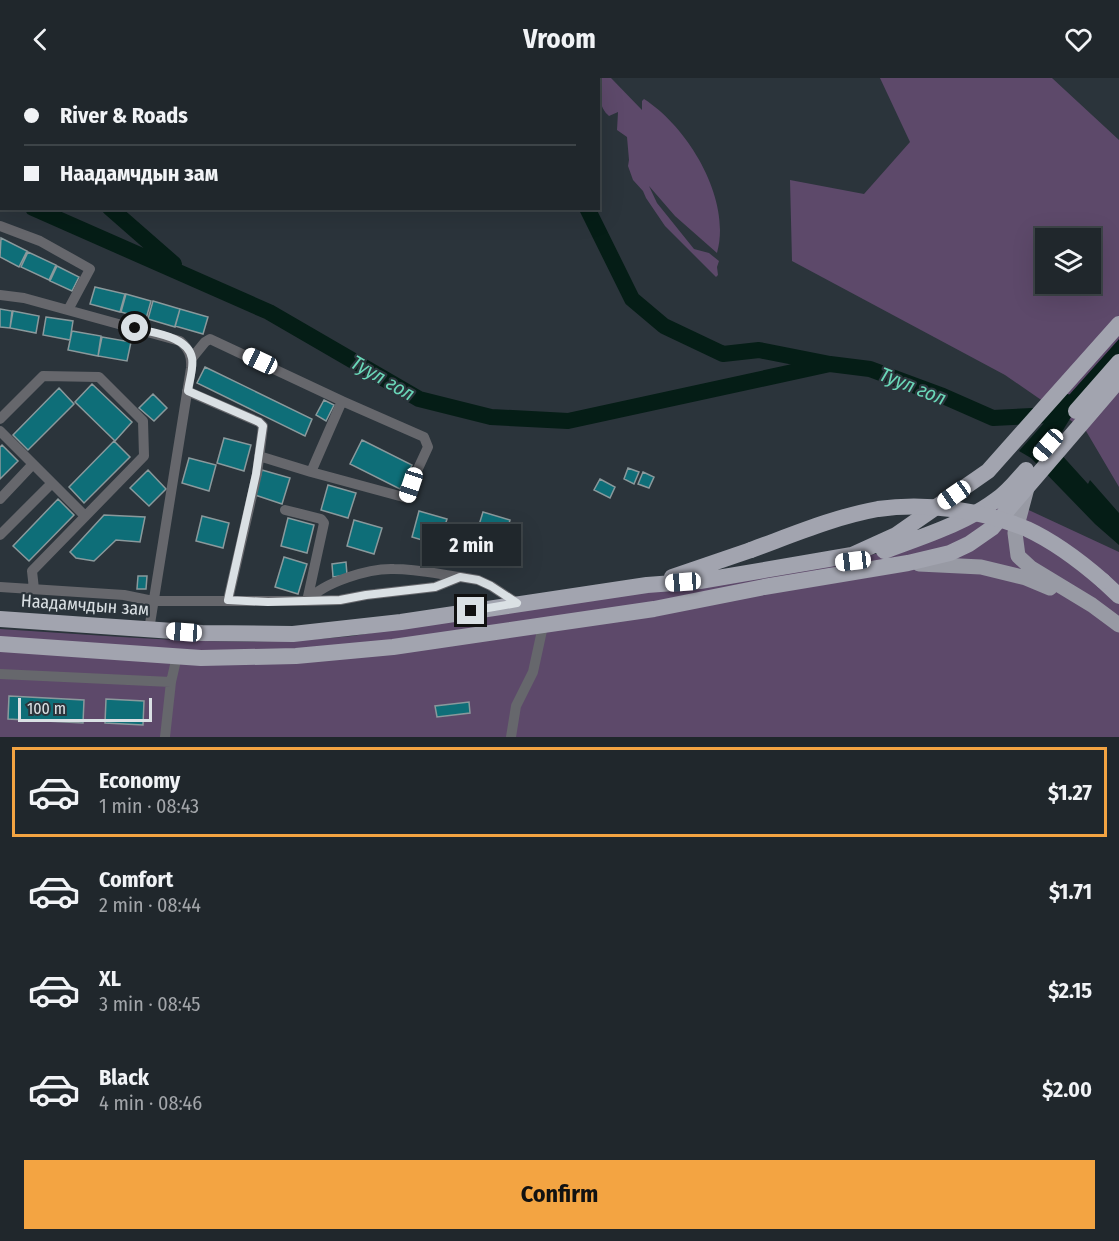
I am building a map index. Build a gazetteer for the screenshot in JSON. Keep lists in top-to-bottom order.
{
  "streets": {
    "highway": ["Наадамчдын зам"]
  },
  "water": ["Туул гол"],
  "scale_bar": "100 m",
  "page": {
    "header": "Vroom",
    "banner": ["River & Roads", "Наадамчдын зам"],
    "bubble": "2 min",
    "scale": "100 m",
    "list": [
      {
        "name": "Economy",
        "note": "1 min · 08:43",
        "value": "$1.27"
      },
      {
        "name": "Comfort",
        "note": "2 min · 08:44",
        "value": "$1.71"
      },
      {
        "name": "XL",
        "note": "3 min · 08:45",
        "value": "$2.15"
      },
      {
        "name": "Black",
        "note": "4 min · 08:46",
        "value": "$2.00"
      }
    ],
    "buttons": "Confirm"
  }
}
